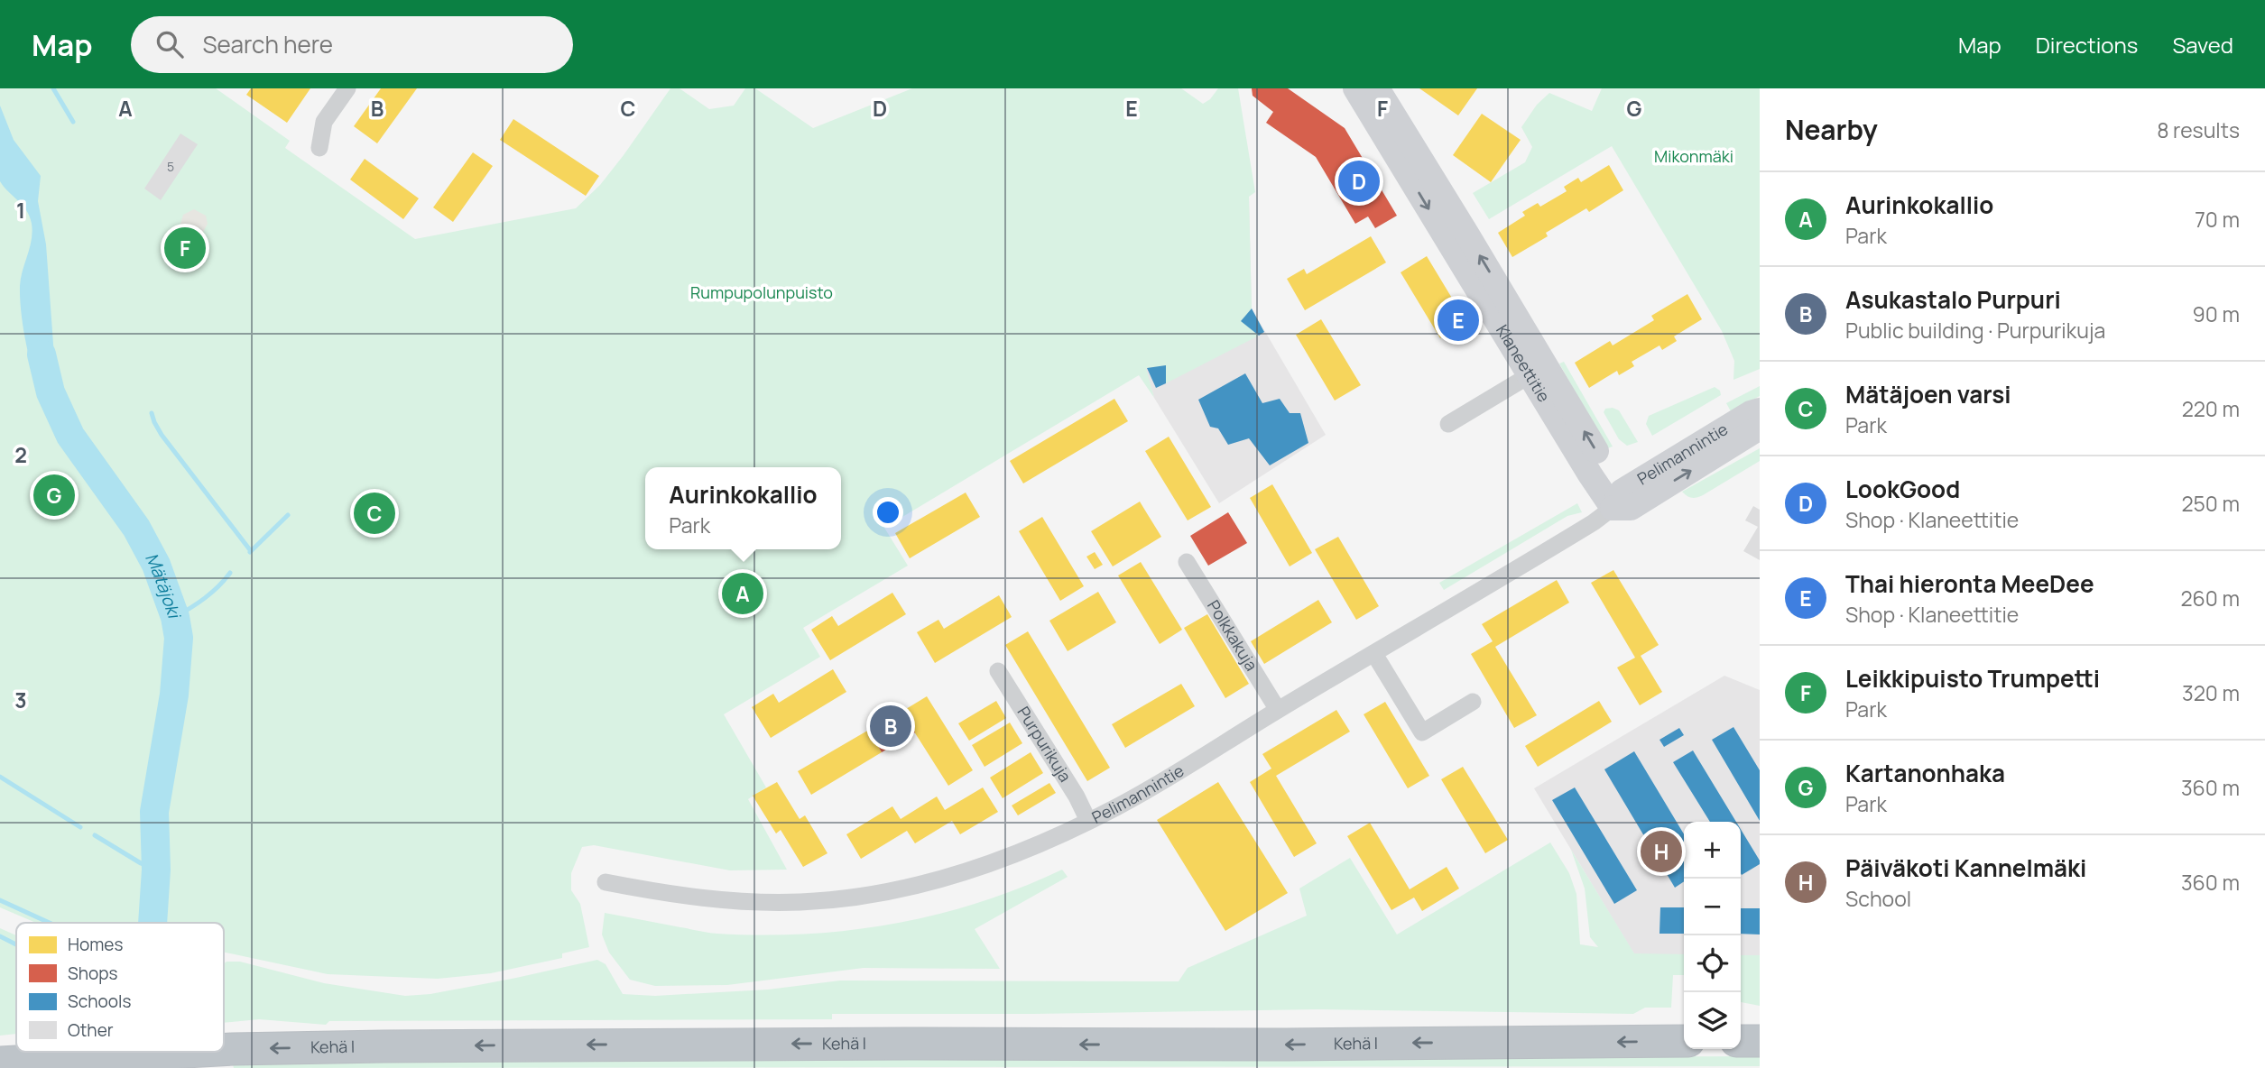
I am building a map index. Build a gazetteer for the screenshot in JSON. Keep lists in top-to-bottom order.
{
  "streets": {
    "highway": ["Kehä I"],
    "street": [
      "Klaneettitie",
      "Pelimannintie",
      "Polkkakuja",
      "Purpurikuja"
    ]
  },
  "crossings": [
    ["Klaneettitie", "Pelimannintie"],
    ["Pelimannintie", "Polkkakuja"],
    ["Pelimannintie", "Purpurikuja"]
  ],
  "one_way": ["Kehä I"],
  "water": ["Mätäjoki"],
  "parks": ["Mikonmäki", "Rumpupolunpuisto"],
  "house_numbers": ["5"],
  "legend": [
    "Homes",
    "Shops",
    "Schools",
    "Other"
  ],
  "page": {
    "header": "Map",
    "search": "Search here",
    "nav": ["Map", "Directions", "Saved"],
    "heading": ["Nearby", "8 results"],
    "pins": [
      "D",
      "F",
      "E",
      "G",
      "C",
      "A",
      "B",
      "H"
    ],
    "list": [
      {
        "mark": "A",
        "name": "Aurinkokallio",
        "note": "Park",
        "value": "70 m"
      },
      {
        "mark": "B",
        "name": "Asukastalo Purpuri",
        "note": "Public building · Purpurikuja",
        "value": "90 m"
      },
      {
        "mark": "C",
        "name": "Mätäjoen varsi",
        "note": "Park",
        "value": "220 m"
      },
      {
        "mark": "D",
        "name": "LookGood",
        "note": "Shop · Klaneettitie",
        "value": "250 m"
      },
      {
        "mark": "E",
        "name": "Thai hieronta MeeDee",
        "note": "Shop · Klaneettitie",
        "value": "260 m"
      },
      {
        "mark": "F",
        "name": "Leikkipuisto Trumpetti",
        "note": "Park",
        "value": "320 m"
      },
      {
        "mark": "G",
        "name": "Kartanonhaka",
        "note": "Park",
        "value": "360 m"
      },
      {
        "mark": "H",
        "name": "Päiväkoti Kannelmäki",
        "note": "School",
        "value": "360 m"
      }
    ],
    "popup": ["Aurinkokallio", "Park"],
    "map_buttons": ["+", "−"]
  },
  "grid": {
    "columns": [
      "A",
      "B",
      "C",
      "D",
      "E",
      "F",
      "G"
    ],
    "rows": ["1", "2", "3"]
  }
}
